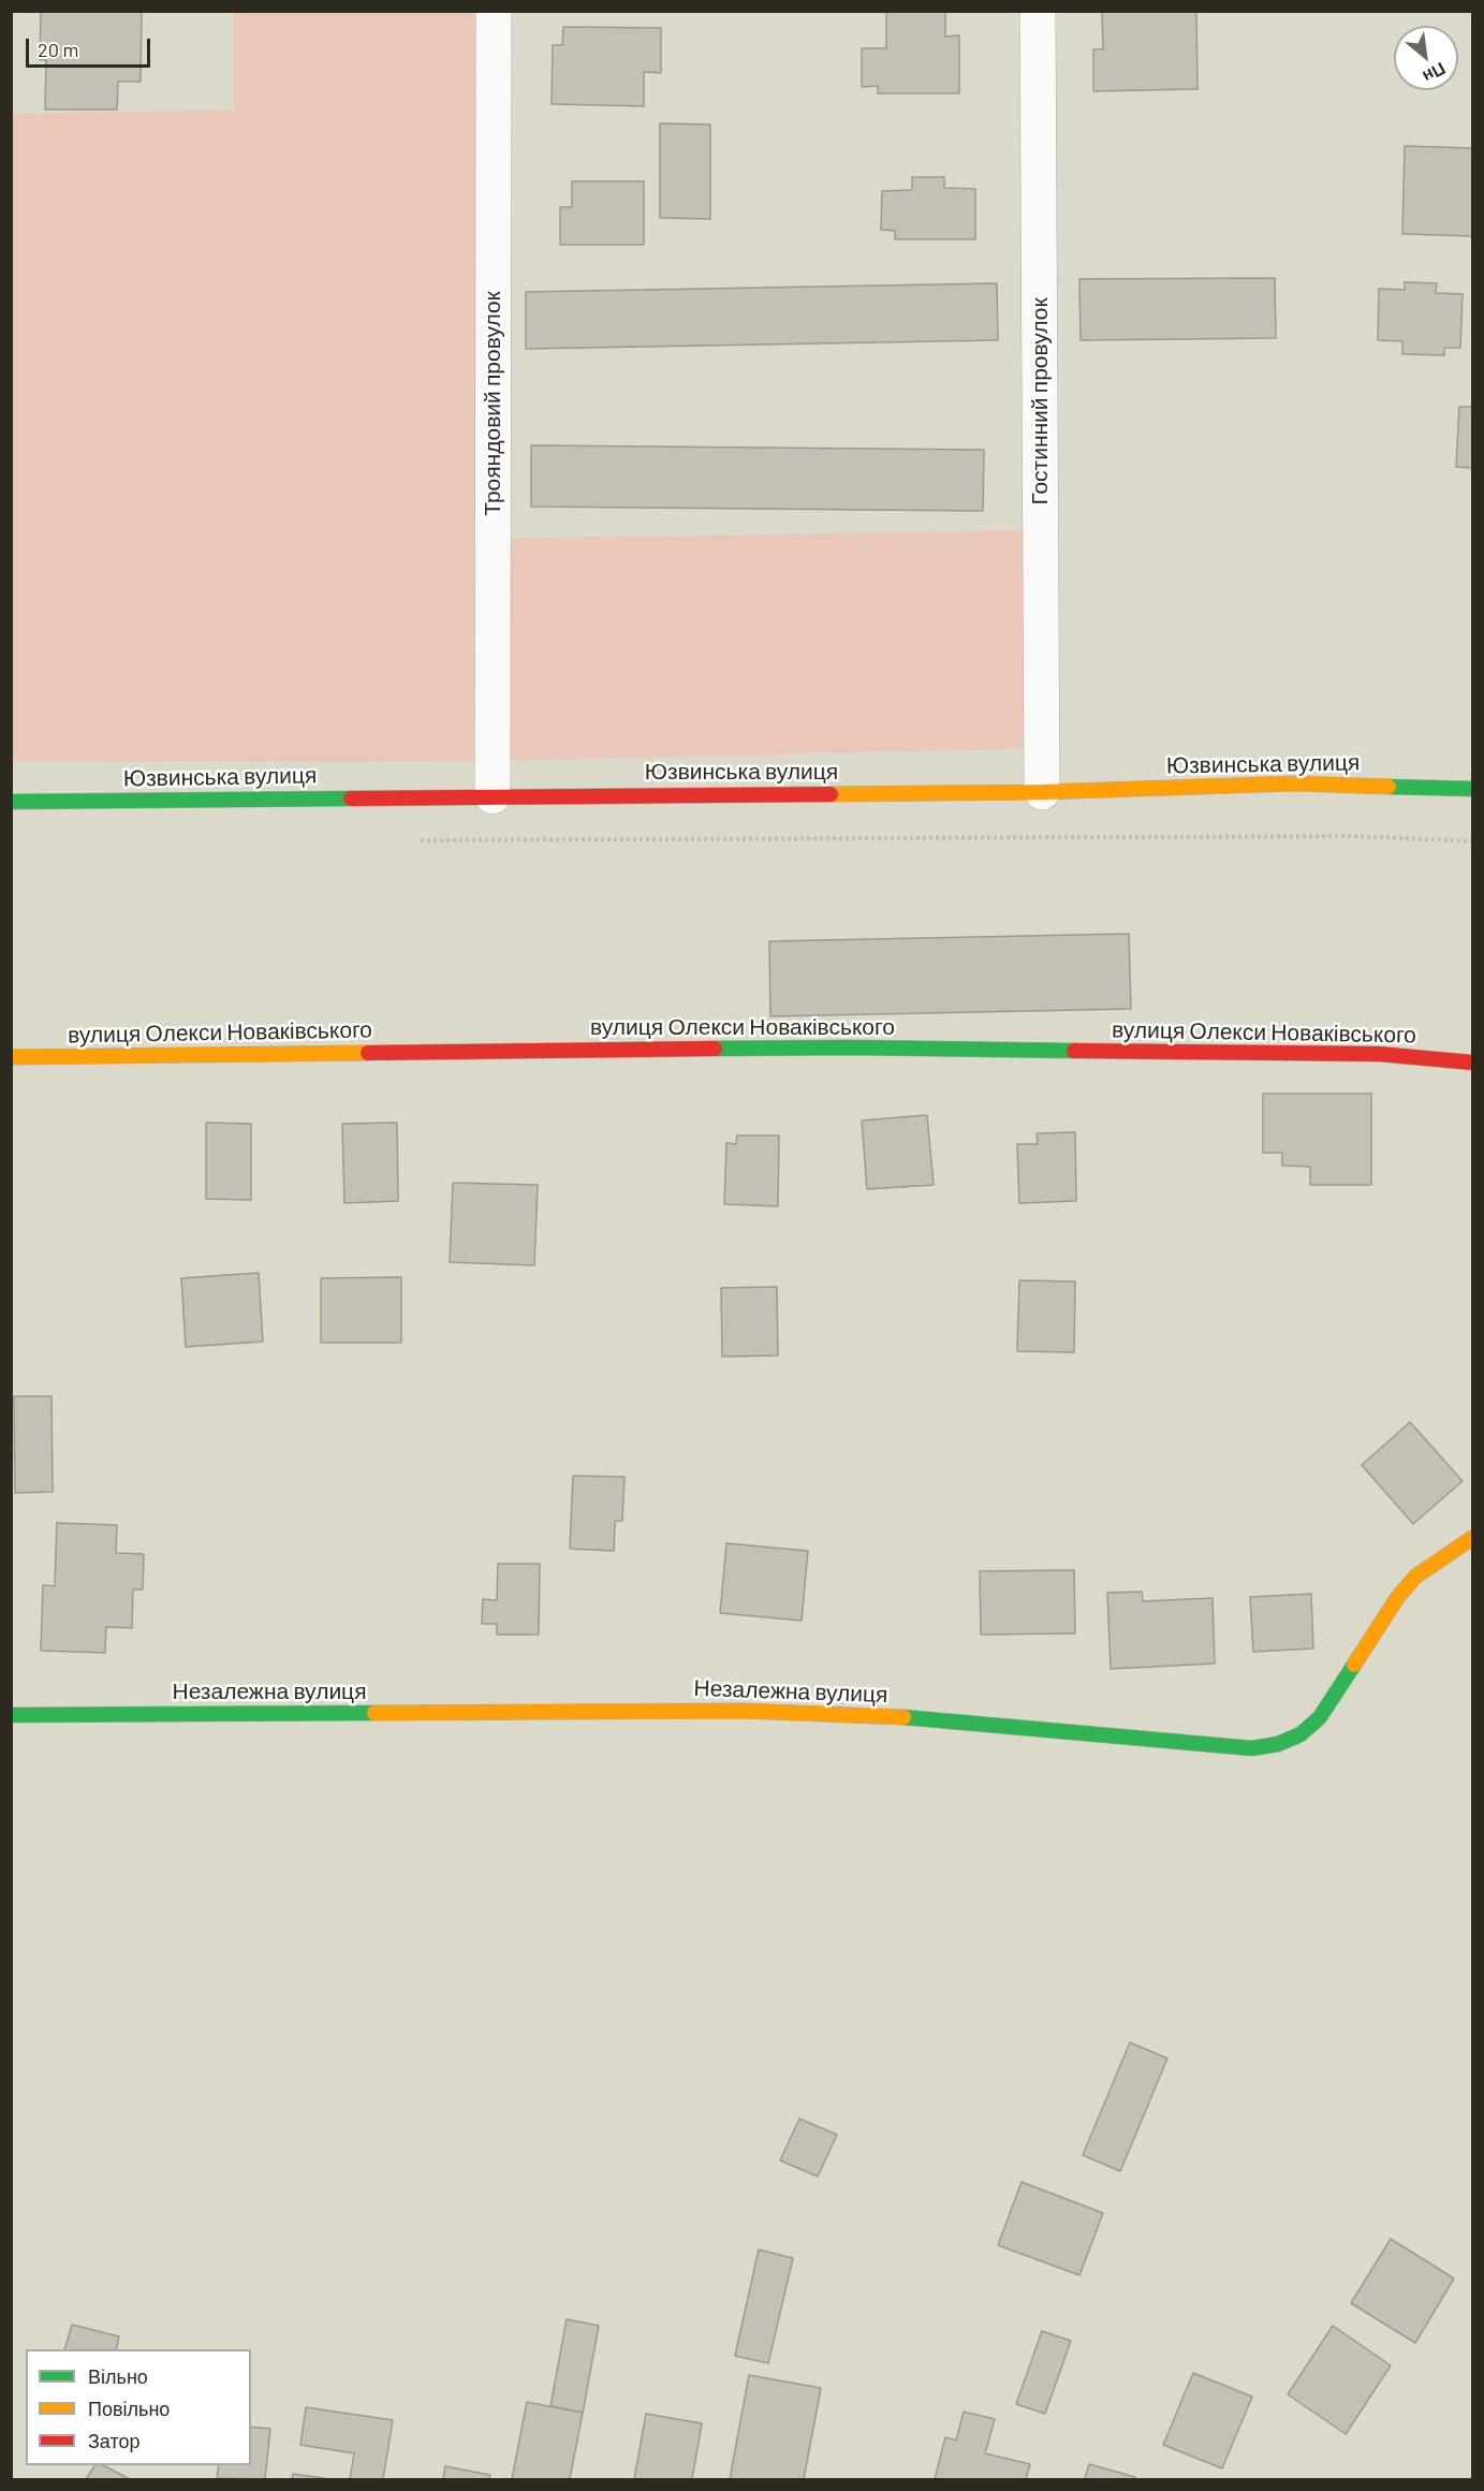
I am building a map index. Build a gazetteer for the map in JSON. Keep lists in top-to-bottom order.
{
  "streets": {
    "street": [
      "Гостинний провулок",
      "Трояндовий провулок",
      "Юзвинська вулиця",
      "вулиця Олекси Новаківського",
      "Незалежна вулиця"
    ]
  },
  "crossings": [
    ["Гостинний провулок", "Юзвинська вулиця"],
    ["Трояндовий провулок", "Юзвинська вулиця"]
  ],
  "legend": ["Вільно", "Повільно", "Затор"],
  "scale_bar": "20 m",
  "north": "bottom right"
}
